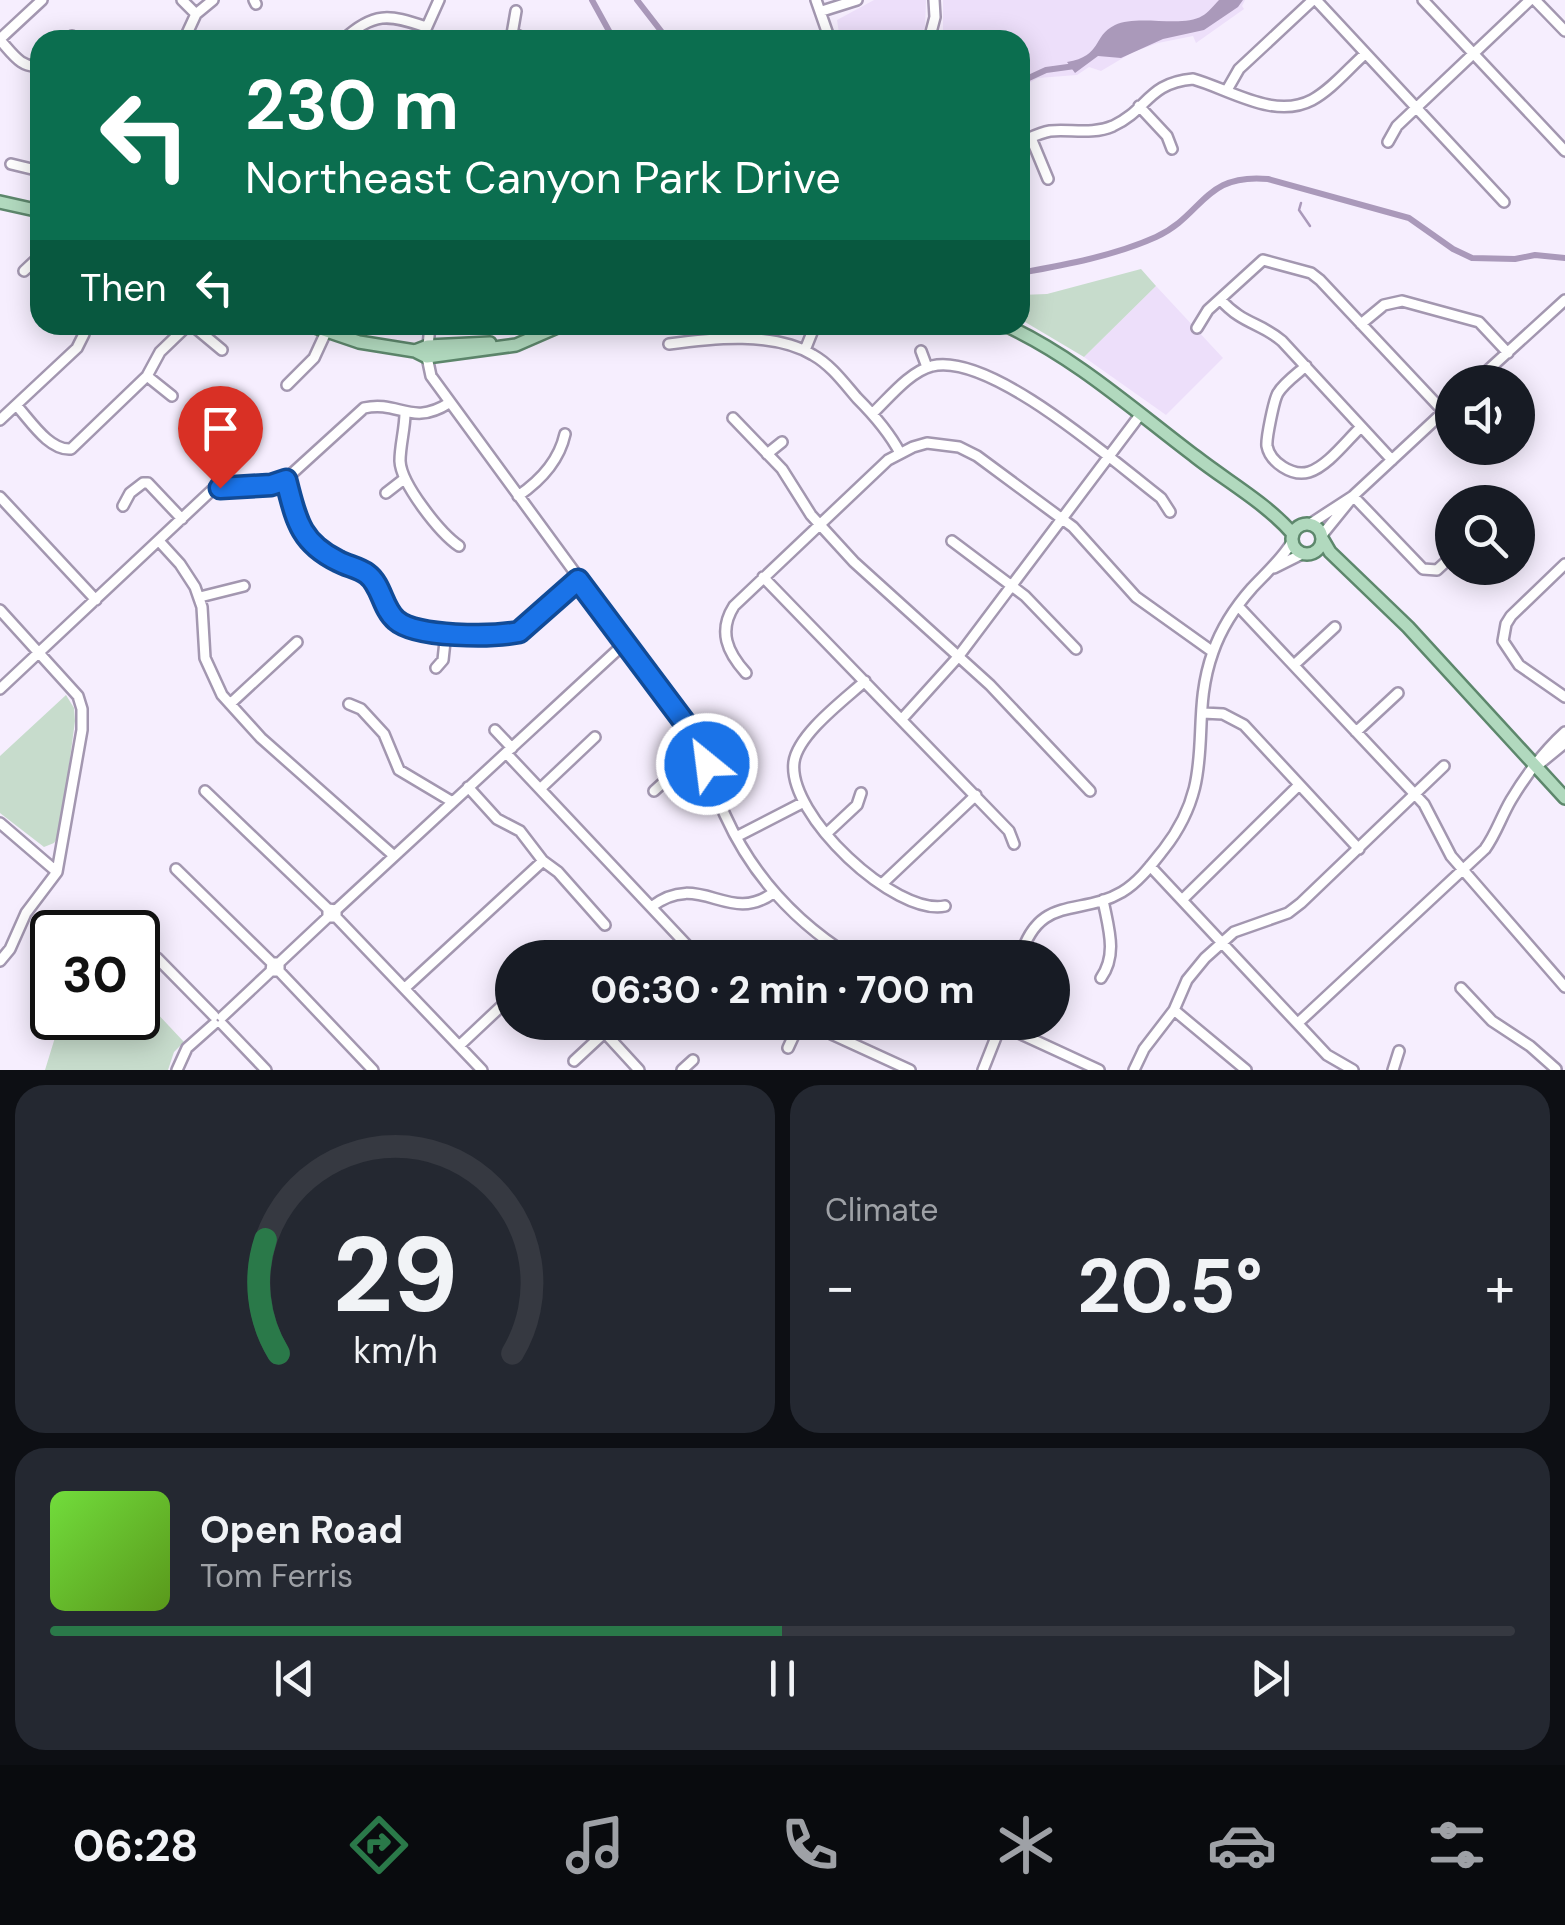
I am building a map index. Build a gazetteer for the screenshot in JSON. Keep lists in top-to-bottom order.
{
  "page": {
    "turn": ["230 m", "Northeast Canyon Park Drive"],
    "then": "Then",
    "limit": "30",
    "trip": "06:30 · 2 min · 700 m",
    "tile": "Climate",
    "heat": ["−", "20.5°", "+"],
    "song": ["Open Road", "Tom Ferris"],
    "tabs": "06:28",
    "gauge": ["29", "km/h"]
  }
}
